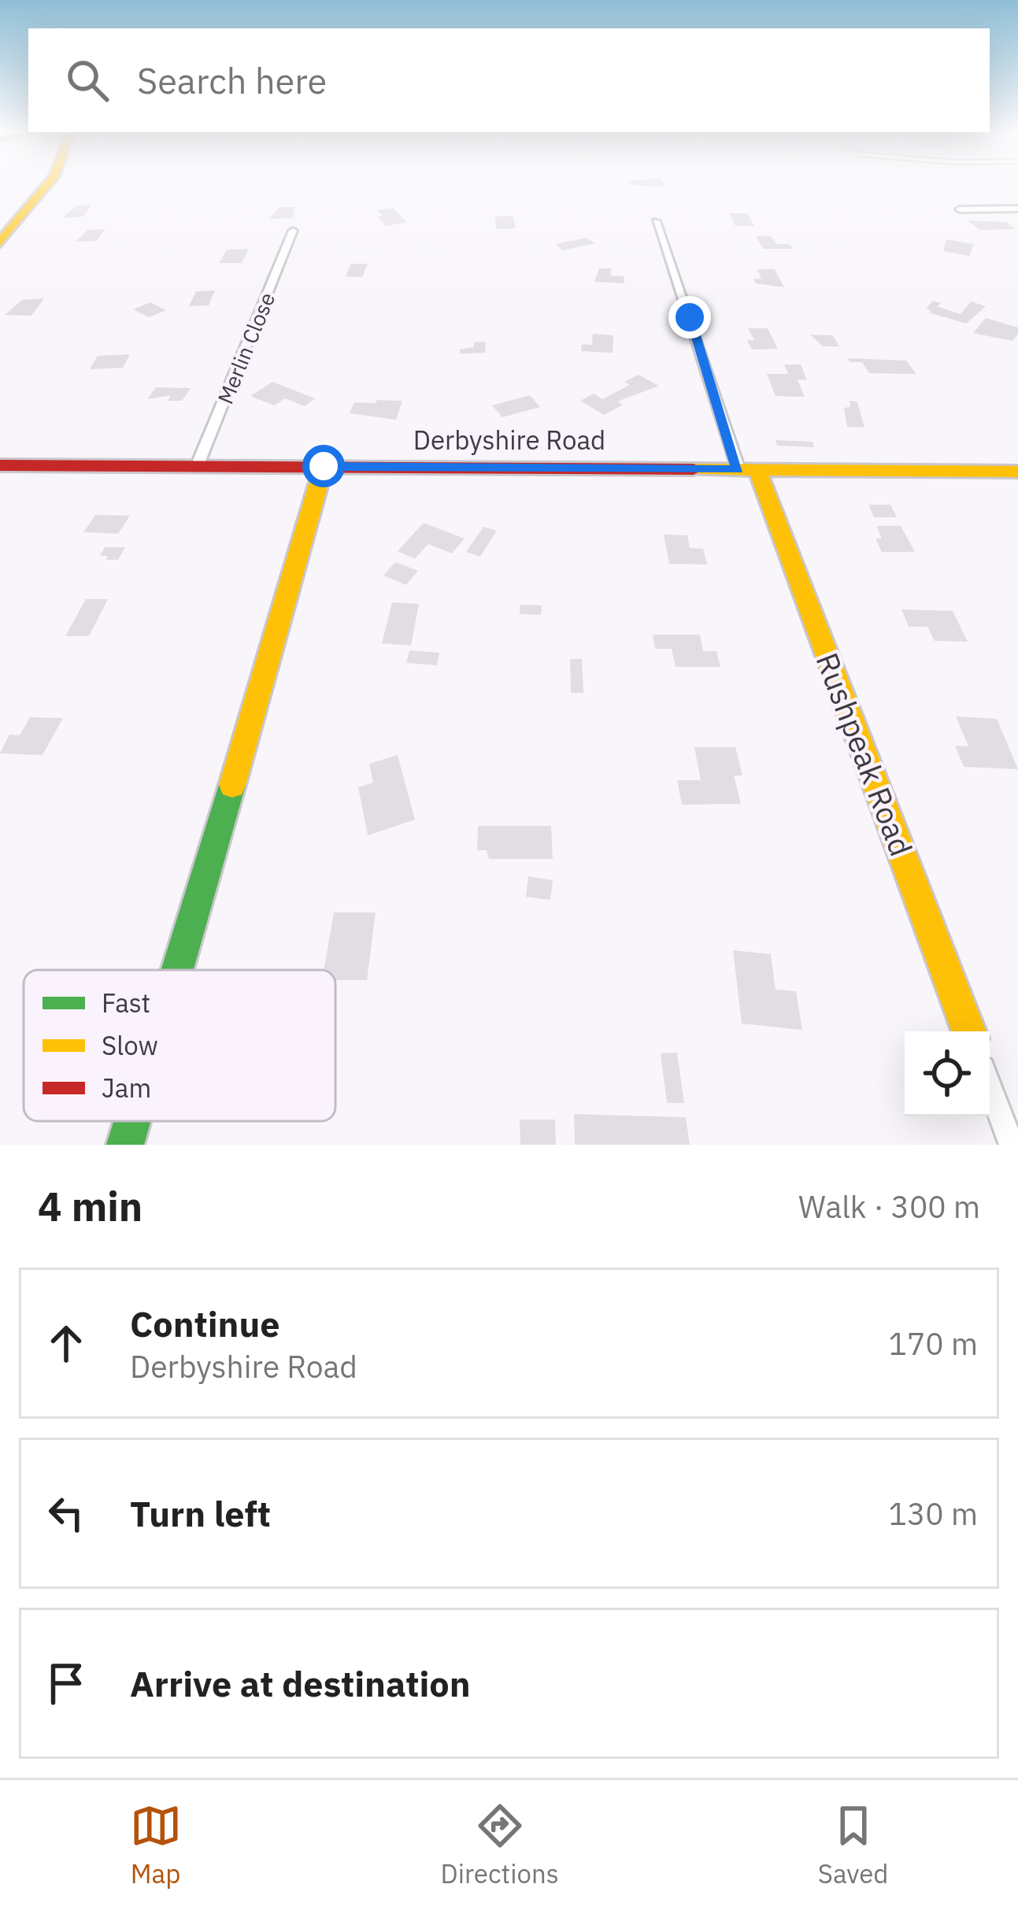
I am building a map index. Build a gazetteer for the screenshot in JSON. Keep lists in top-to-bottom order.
{
  "streets": {
    "street": ["Merlin Close", "Derbyshire Road", "Rushpeak Road"]
  },
  "crossings": [
    ["Merlin Close", "Derbyshire Road"],
    ["Derbyshire Road", "Rushpeak Road"]
  ],
  "legend": ["Fast", "Slow", "Jam"],
  "page": {
    "search": "Search here",
    "heading": ["4 min", "Walk · 300 m"],
    "list": [
      ["Continue", "Derbyshire Road", "170 m"],
      ["Turn left", "130 m"],
      "Arrive at destination"
    ],
    "nav": ["Map", "Directions", "Saved"]
  }
}
